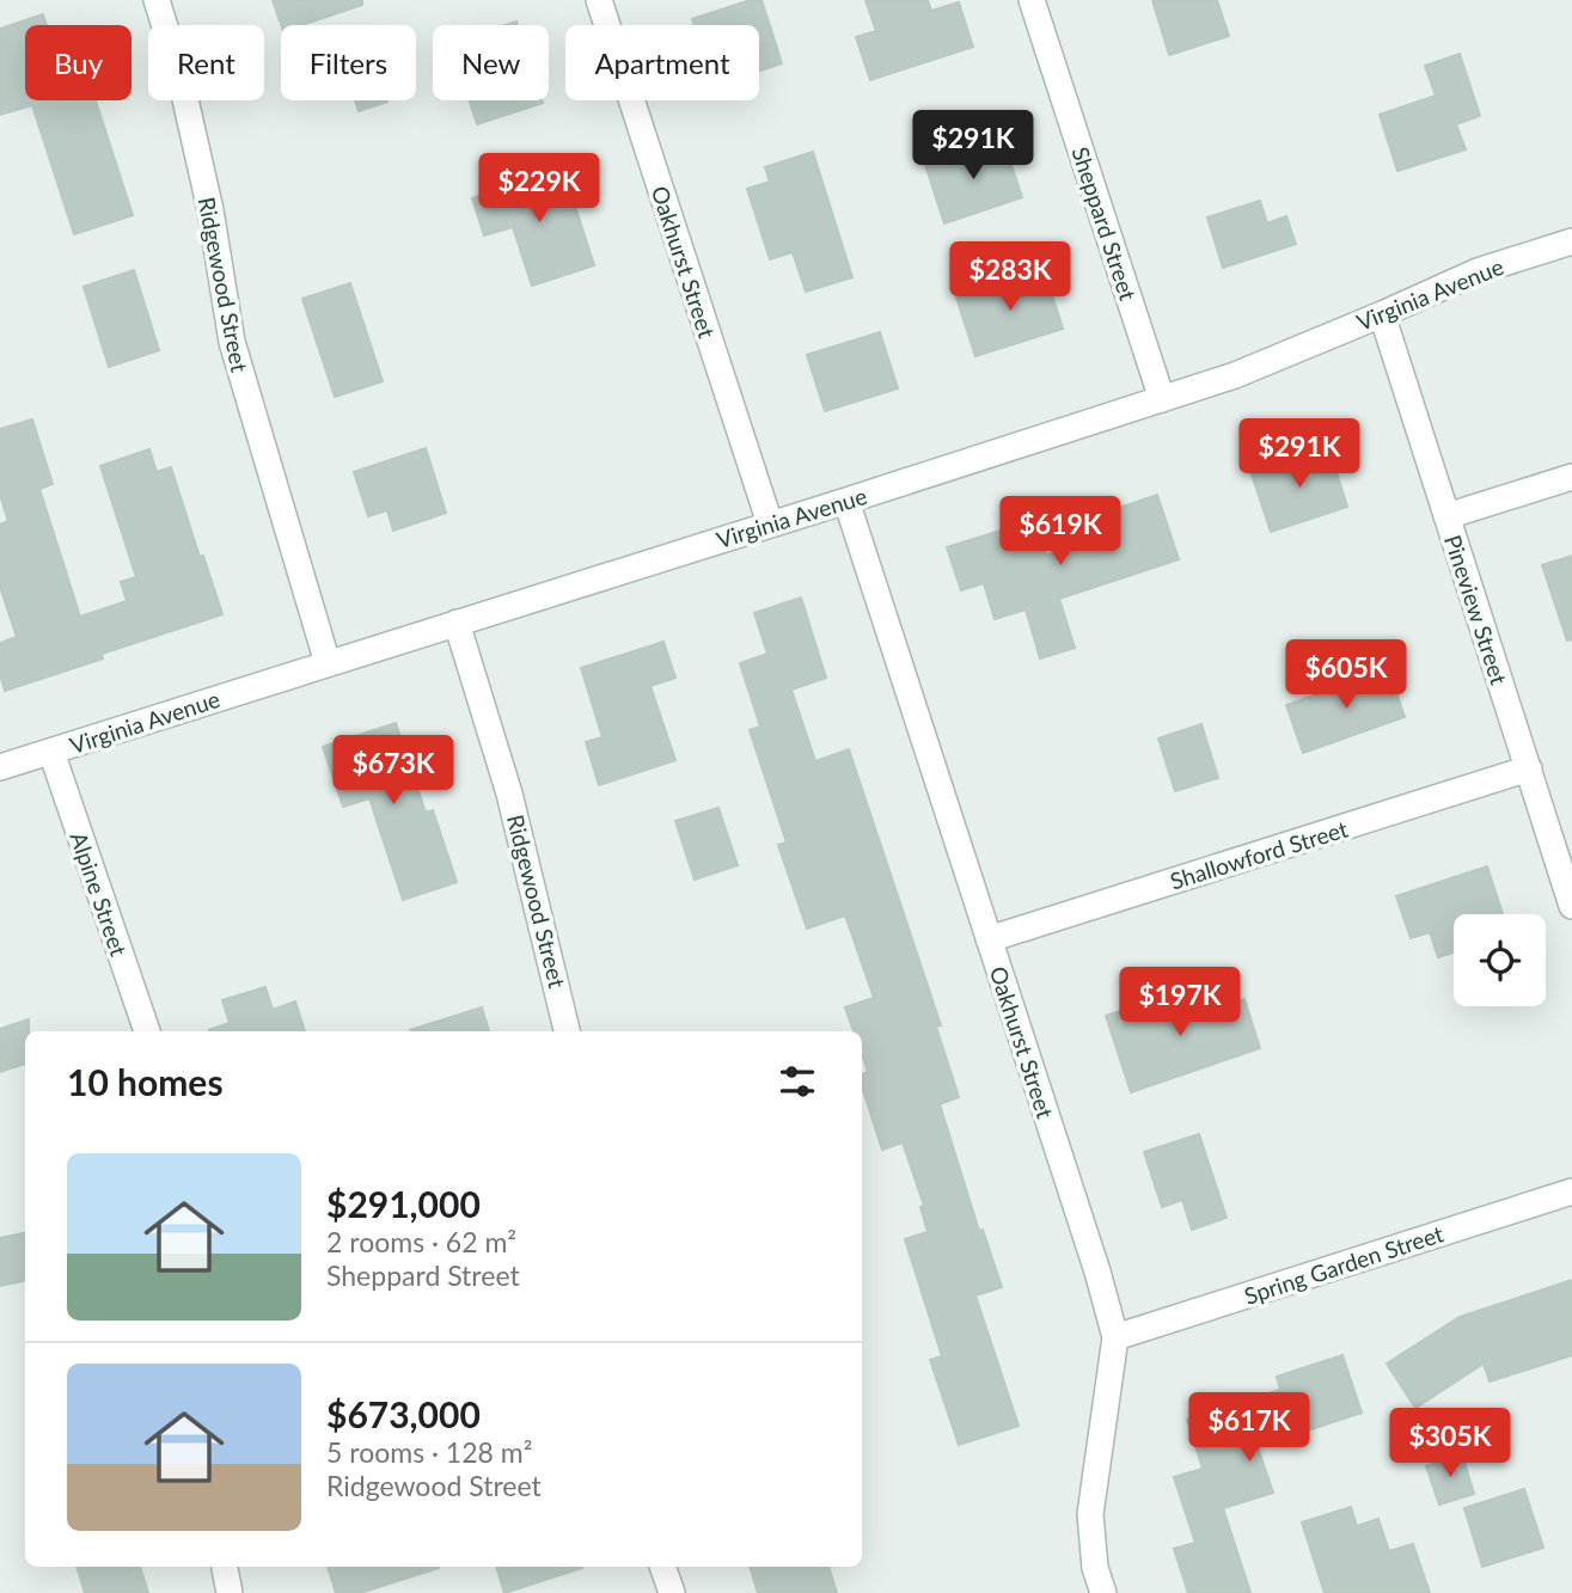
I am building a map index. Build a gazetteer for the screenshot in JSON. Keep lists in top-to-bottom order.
{
  "streets": {
    "street": [
      "Sheppard Street",
      "Oakhurst Street",
      "Ridgewood Street",
      "Virginia Avenue",
      "Pineview Street",
      "Shallowford Street",
      "Alpine Street",
      "Spring Garden Street"
    ]
  },
  "crossings": [
    ["Sheppard Street", "Virginia Avenue"],
    ["Oakhurst Street", "Virginia Avenue"],
    ["Oakhurst Street", "Shallowford Street"],
    ["Oakhurst Street", "Spring Garden Street"],
    ["Ridgewood Street", "Virginia Avenue"],
    ["Virginia Avenue", "Pineview Street"],
    ["Virginia Avenue", "Alpine Street"],
    ["Pineview Street", "Shallowford Street"]
  ],
  "page": {
    "chip": [
      "Buy",
      "Rent",
      "Filters",
      "New",
      "Apartment"
    ],
    "price": [
      "$291K",
      "$229K",
      "$283K",
      "$291K",
      "$619K",
      "$605K",
      "$673K",
      "$197K",
      "$617K",
      "$305K"
    ],
    "heading": "10 homes",
    "list": [
      {
        "name": "$291,000",
        "note": "2 rooms · 62 m² · Sheppard Street"
      },
      {
        "name": "$673,000",
        "note": "5 rooms · 128 m² · Ridgewood Street"
      }
    ]
  }
}
